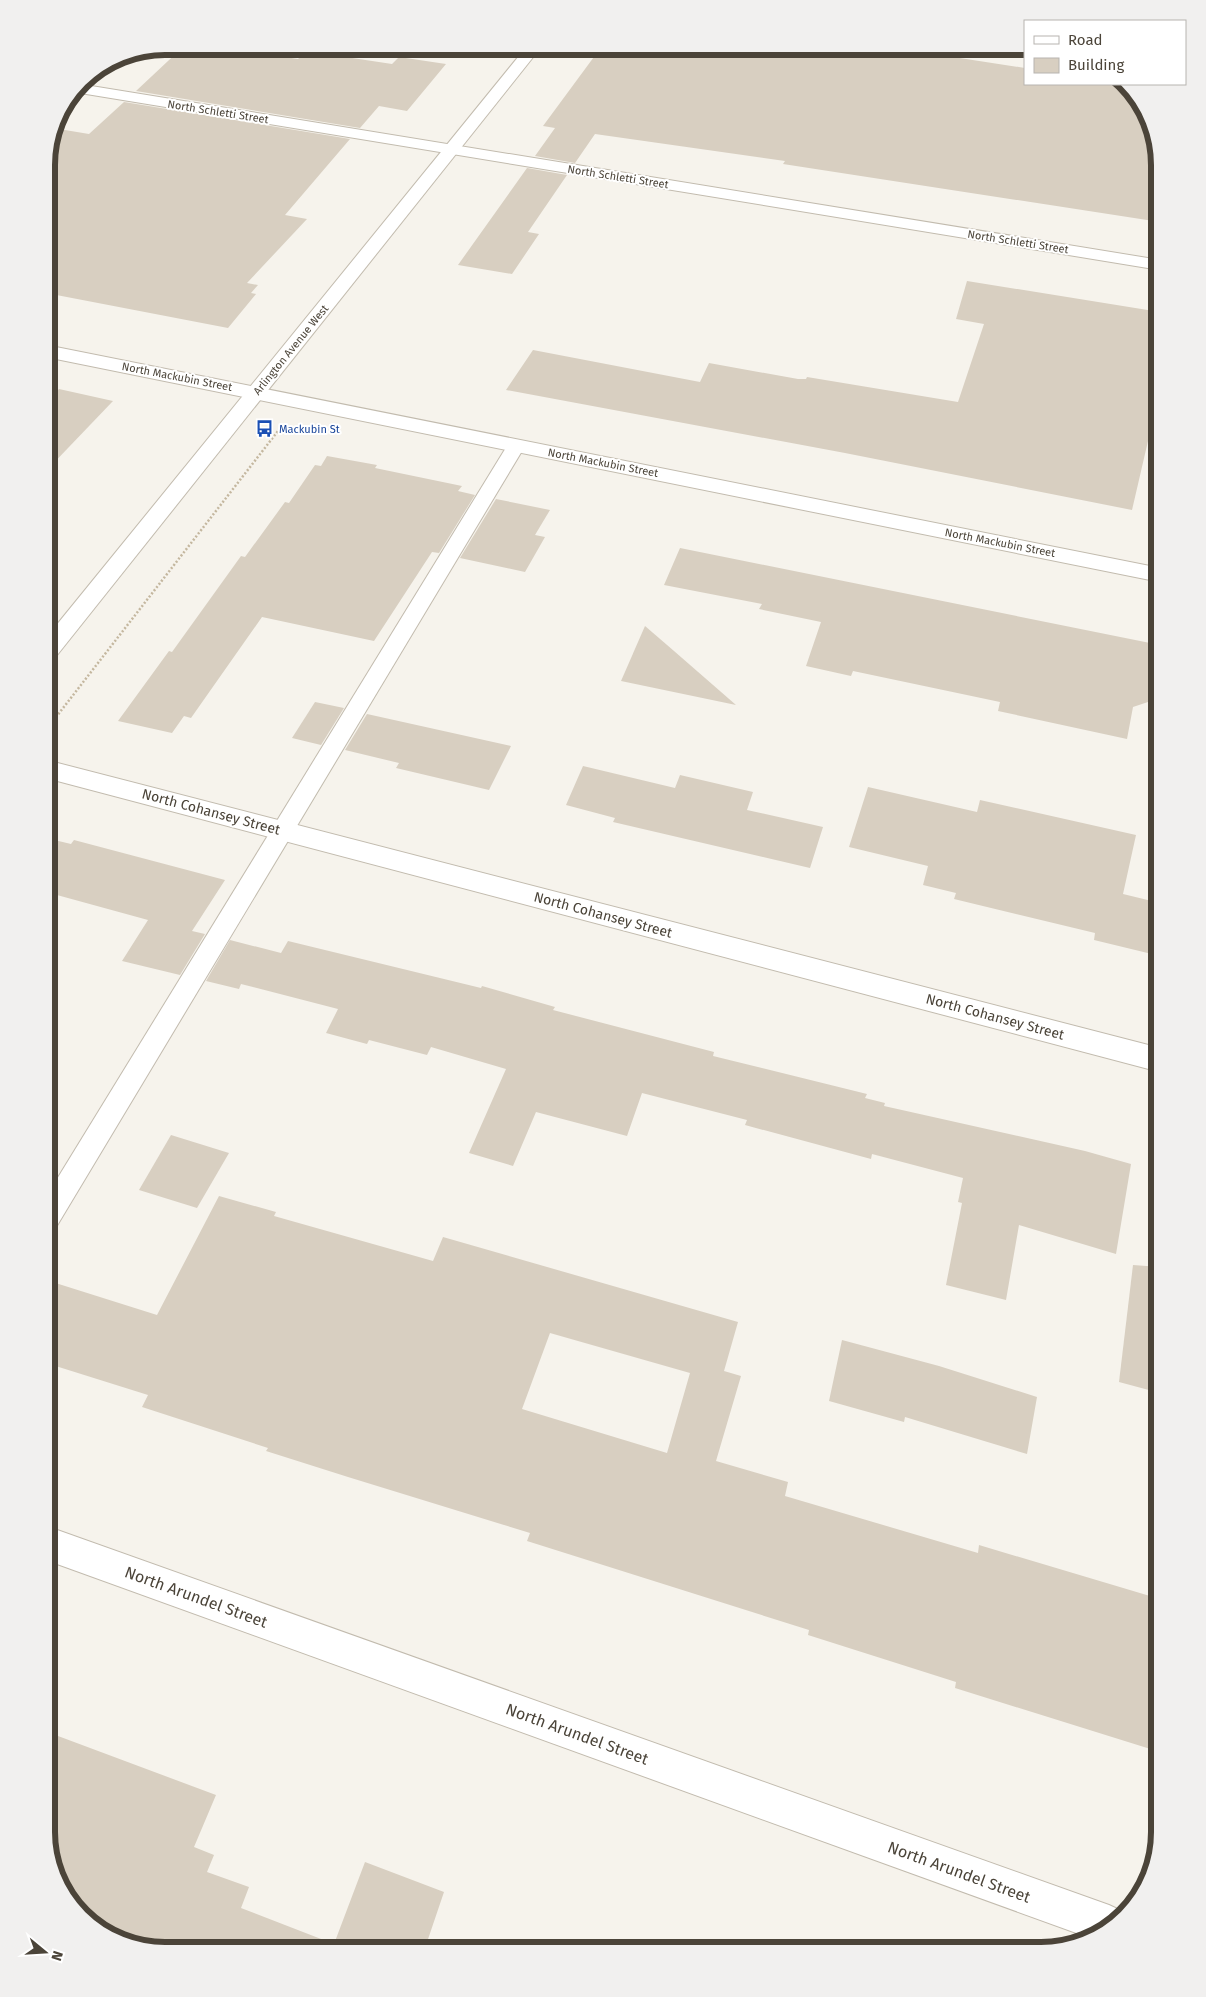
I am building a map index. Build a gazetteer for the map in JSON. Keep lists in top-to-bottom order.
{
  "streets": {
    "street": [
      "North Schletti Street",
      "Arlington Avenue West",
      "North Mackubin Street",
      "North Cohansey Street",
      "North Arundel Street"
    ]
  },
  "crossings": [
    ["North Schletti Street", "Arlington Avenue West"],
    ["Arlington Avenue West", "North Mackubin Street"]
  ],
  "places": {
    "bus stop": ["Mackubin St"]
  },
  "legend": ["Road", "Building"],
  "north": "right"
}
